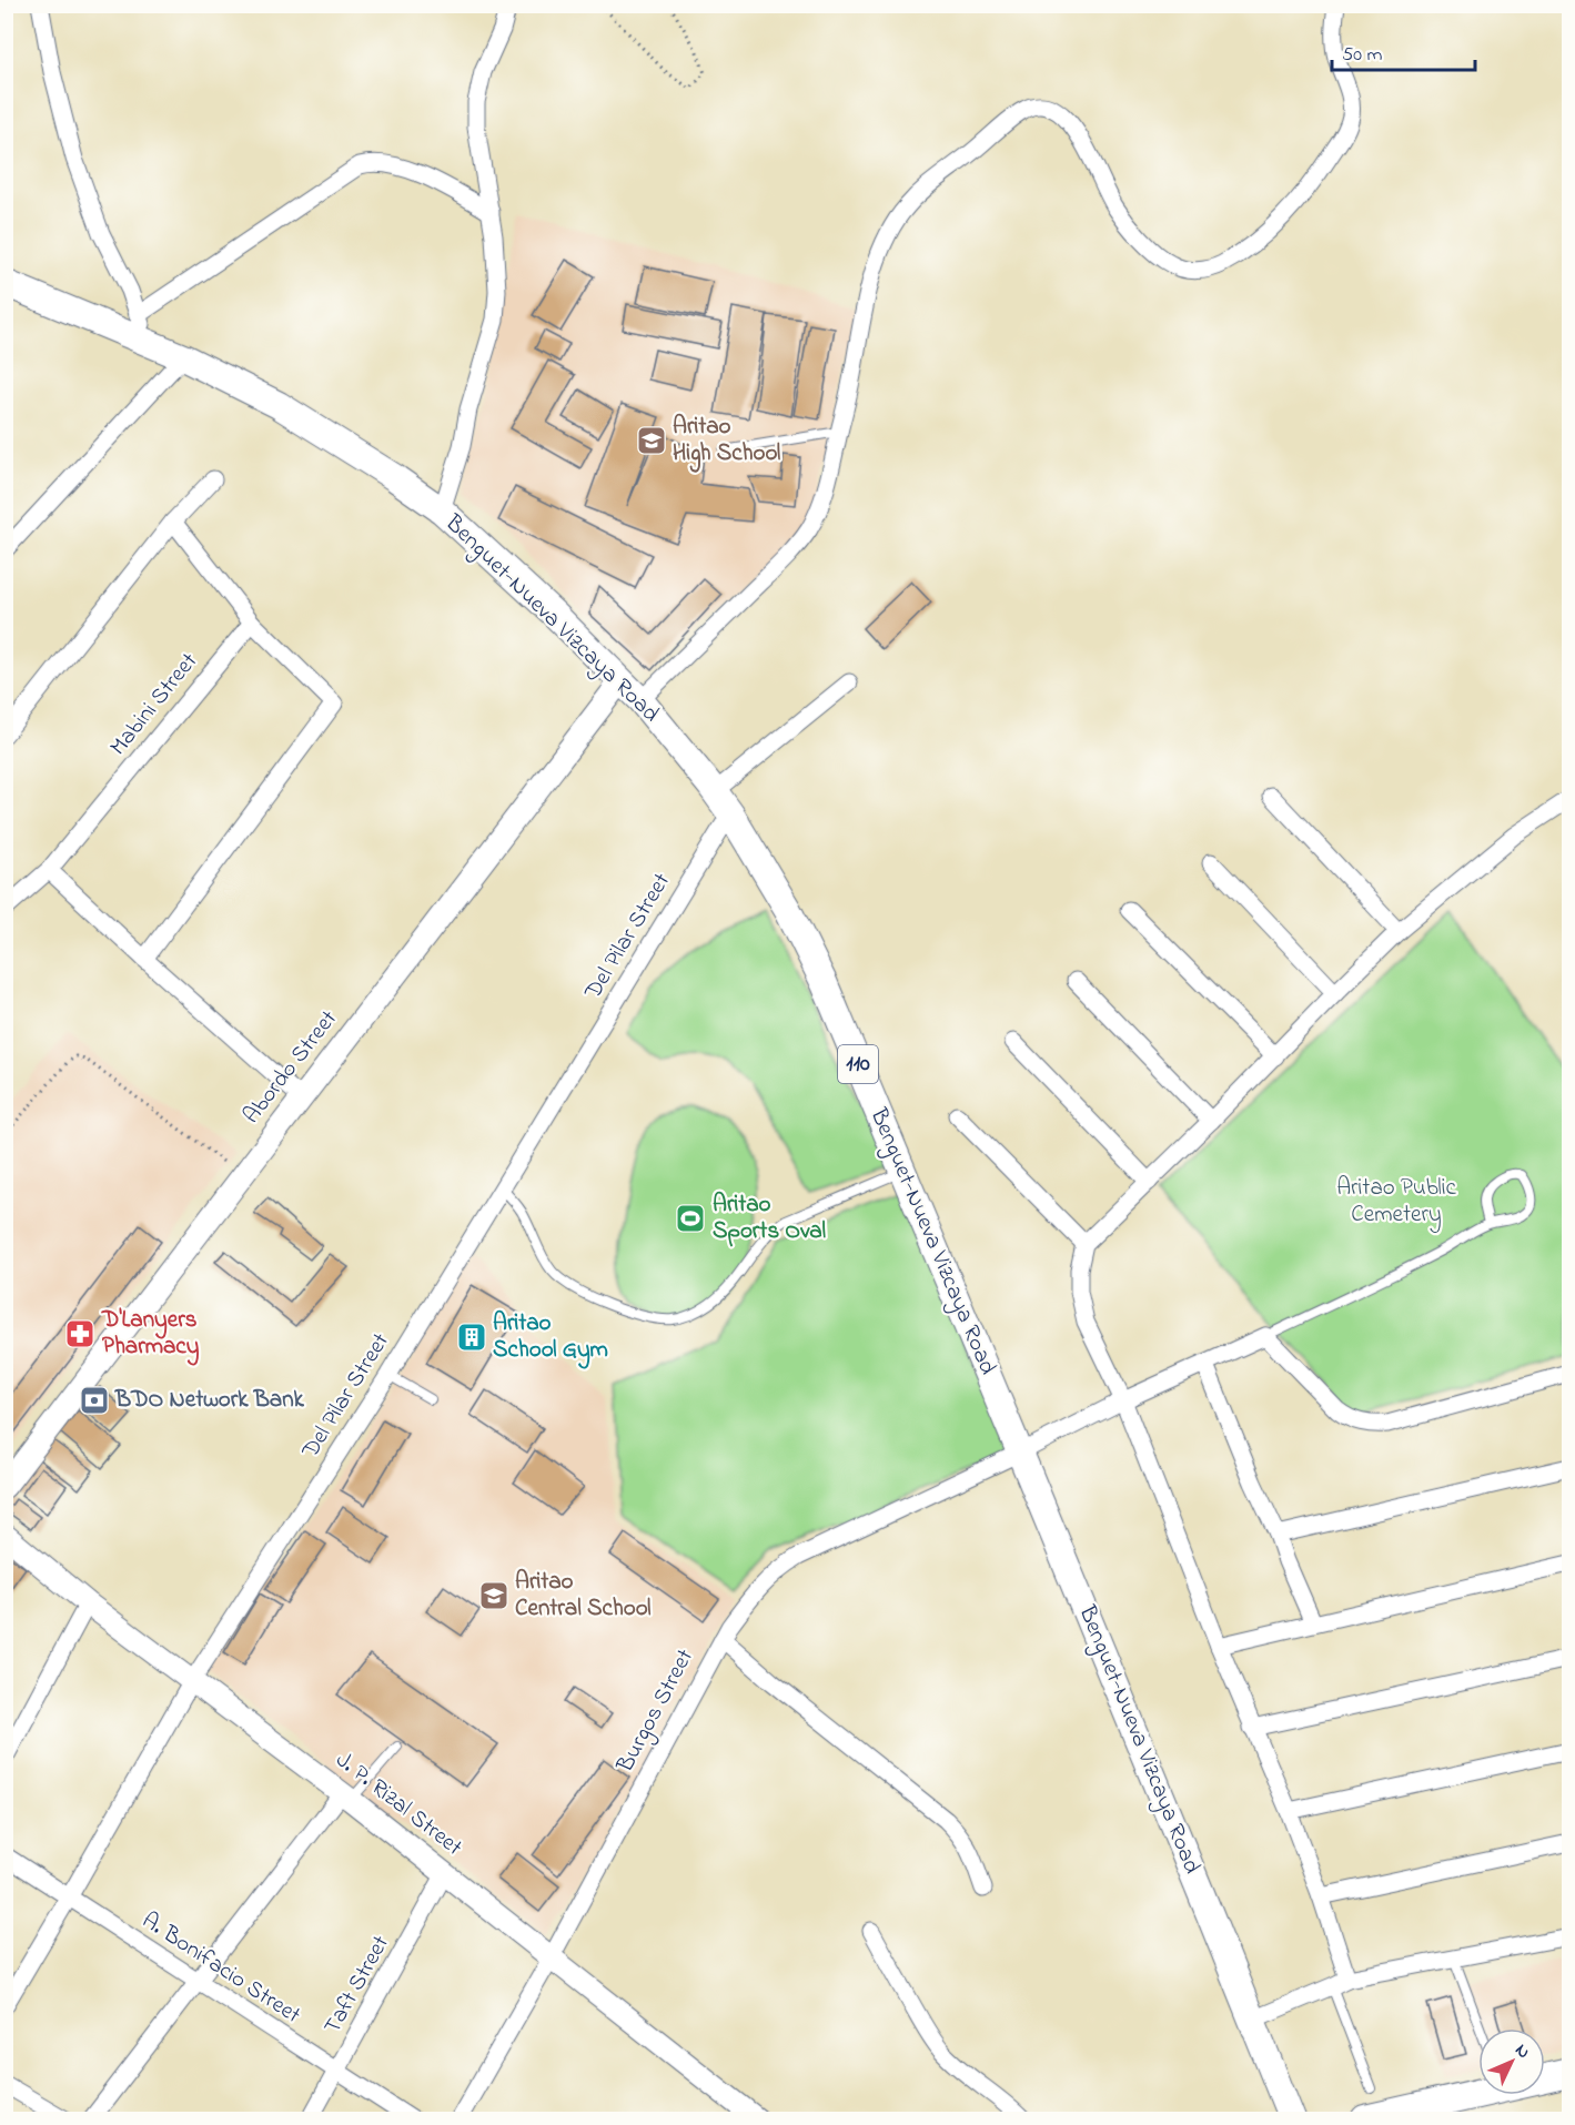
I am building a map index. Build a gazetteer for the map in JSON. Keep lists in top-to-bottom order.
{
  "streets": {
    "main road": ["Benguet-Nueva Vizcaya Road", "110"],
    "street": [
      "Mabini Street",
      "Del Pilar Street",
      "Abordo Street",
      "Burgos Street",
      "J. P. Rizal Street",
      "A. Bonifacio Street",
      "Taft Street"
    ]
  },
  "crossings": [
    ["Benguet-Nueva Vizcaya Road", "Del Pilar Street"],
    ["Benguet-Nueva Vizcaya Road", "Abordo Street"],
    ["Benguet-Nueva Vizcaya Road", "Burgos Street"],
    ["Del Pilar Street", "J. P. Rizal Street"],
    ["Del Pilar Street", "A. Bonifacio Street"],
    ["Burgos Street", "J. P. Rizal Street"],
    ["J. P. Rizal Street", "Taft Street"],
    ["A. Bonifacio Street", "Taft Street"]
  ],
  "parks": ["Aritao Public Cemetery"],
  "places": {
    "school or university": ["Aritao High School", "Aritao Central School"],
    "sports": ["Aritao Sports Oval"],
    "pharmacy": ["D'Lanyers Pharmacy"],
    "building": ["Aritao School Gym"],
    "bank": ["BDO Network Bank"]
  },
  "scale_bar": "50 m",
  "north": "top right"
}
